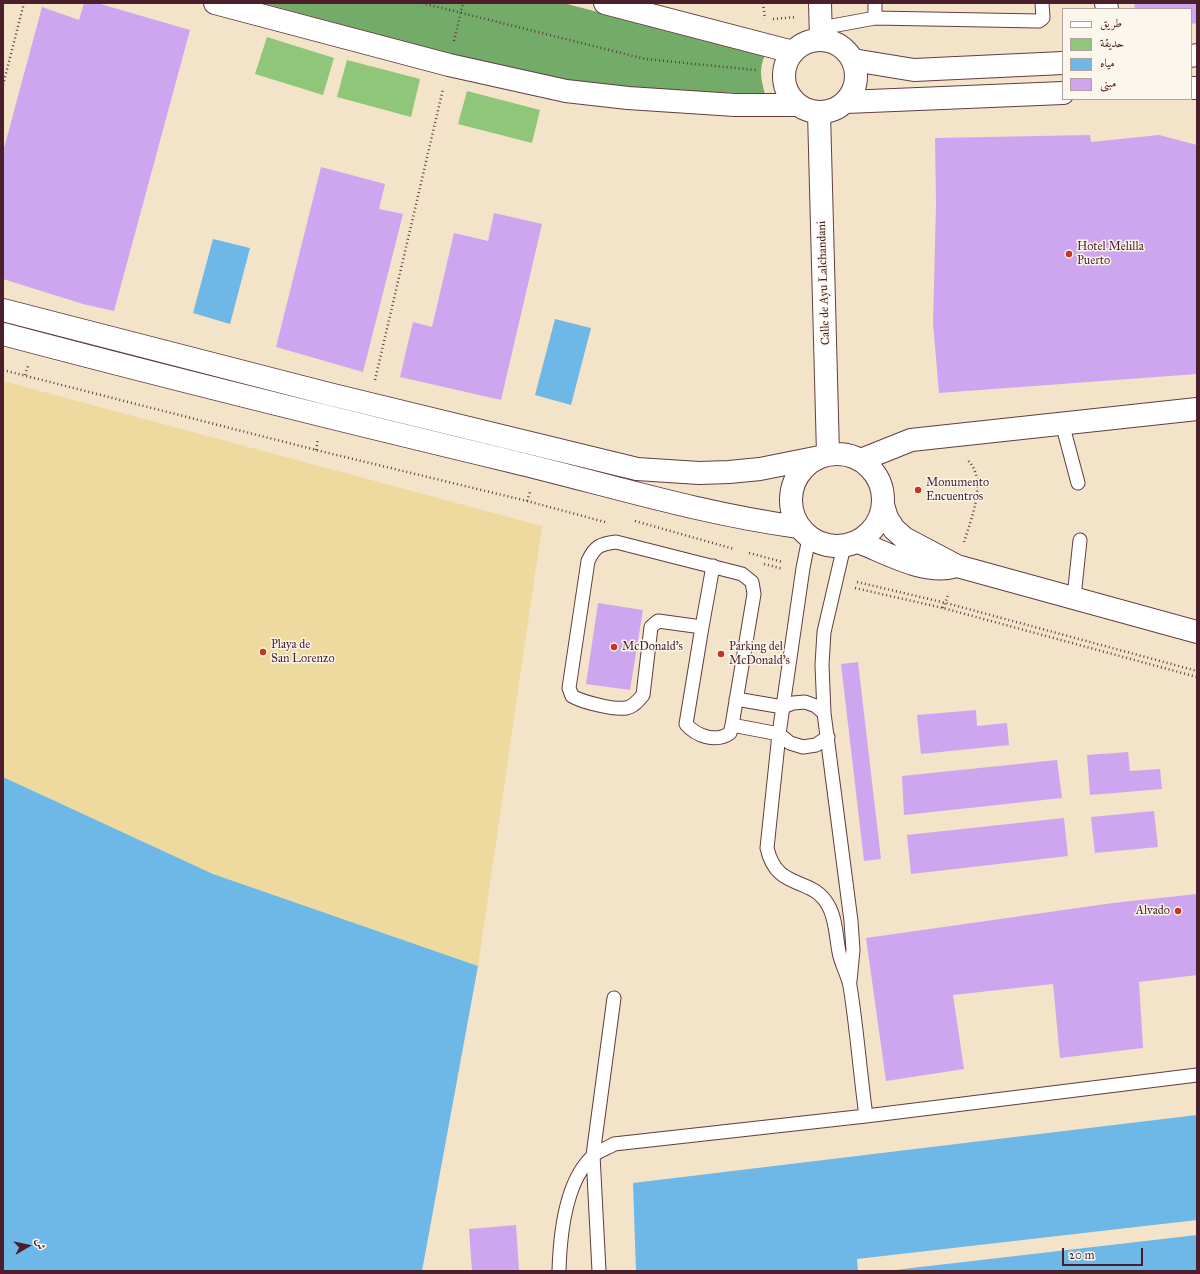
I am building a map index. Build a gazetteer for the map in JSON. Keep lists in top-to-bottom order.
{
  "streets": {
    "street": ["Calle de Ayu Lalchandani"]
  },
  "places": [
    "Hotel Melilla Puerto",
    "Monumento Encuentros",
    "McDonald's",
    "Playa de San Lorenzo",
    "Parking del McDonald's",
    "Alvado"
  ],
  "legend": [
    "طريق",
    "حديقة",
    "مياه",
    "مبنى"
  ],
  "scale_bar": "20 m",
  "north": "right"
}
